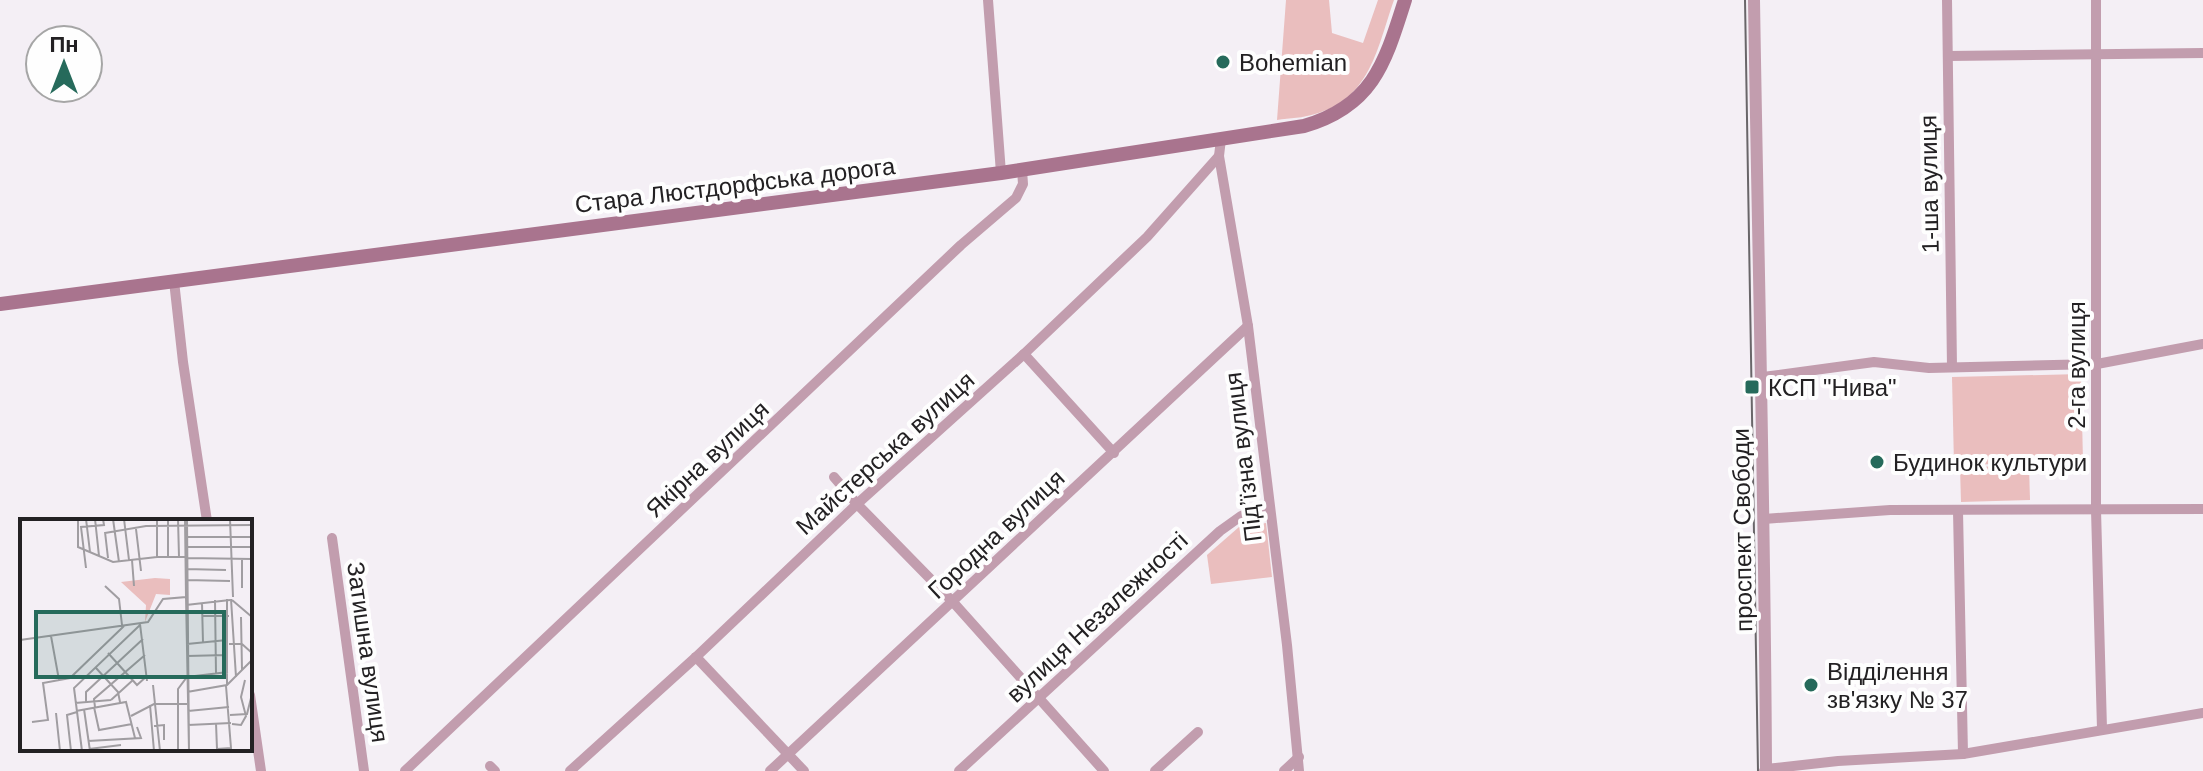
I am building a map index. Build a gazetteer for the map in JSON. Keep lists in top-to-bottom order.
{
  "streets": {
    "main road": ["Стара Люстдорфська дорога"],
    "street": [
      "1-ша вулиця",
      "2-га вулиця",
      "Майстерська вулиця",
      "Підʼїзна вулиця",
      "Якірна вулиця",
      "проспект Свободи",
      "Городна вулиця",
      "вулиця Незалежності",
      "Затишна вулиця"
    ]
  },
  "crossings": [
    ["Стара Люстдорфська дорога", "Підʼїзна вулиця"],
    ["Стара Люстдорфська дорога", "Якірна вулиця"],
    ["Майстерська вулиця", "Підʼїзна вулиця"],
    ["Підʼїзна вулиця", "Городна вулиця"],
    ["Підʼїзна вулиця", "вулиця Незалежності"]
  ],
  "places": {
    "other": ["Bohemian", "Будинок культури", "Відділення зв'язку № 37"],
    "transit": ["КСП \"Нива\""]
  },
  "north": "top"
}
